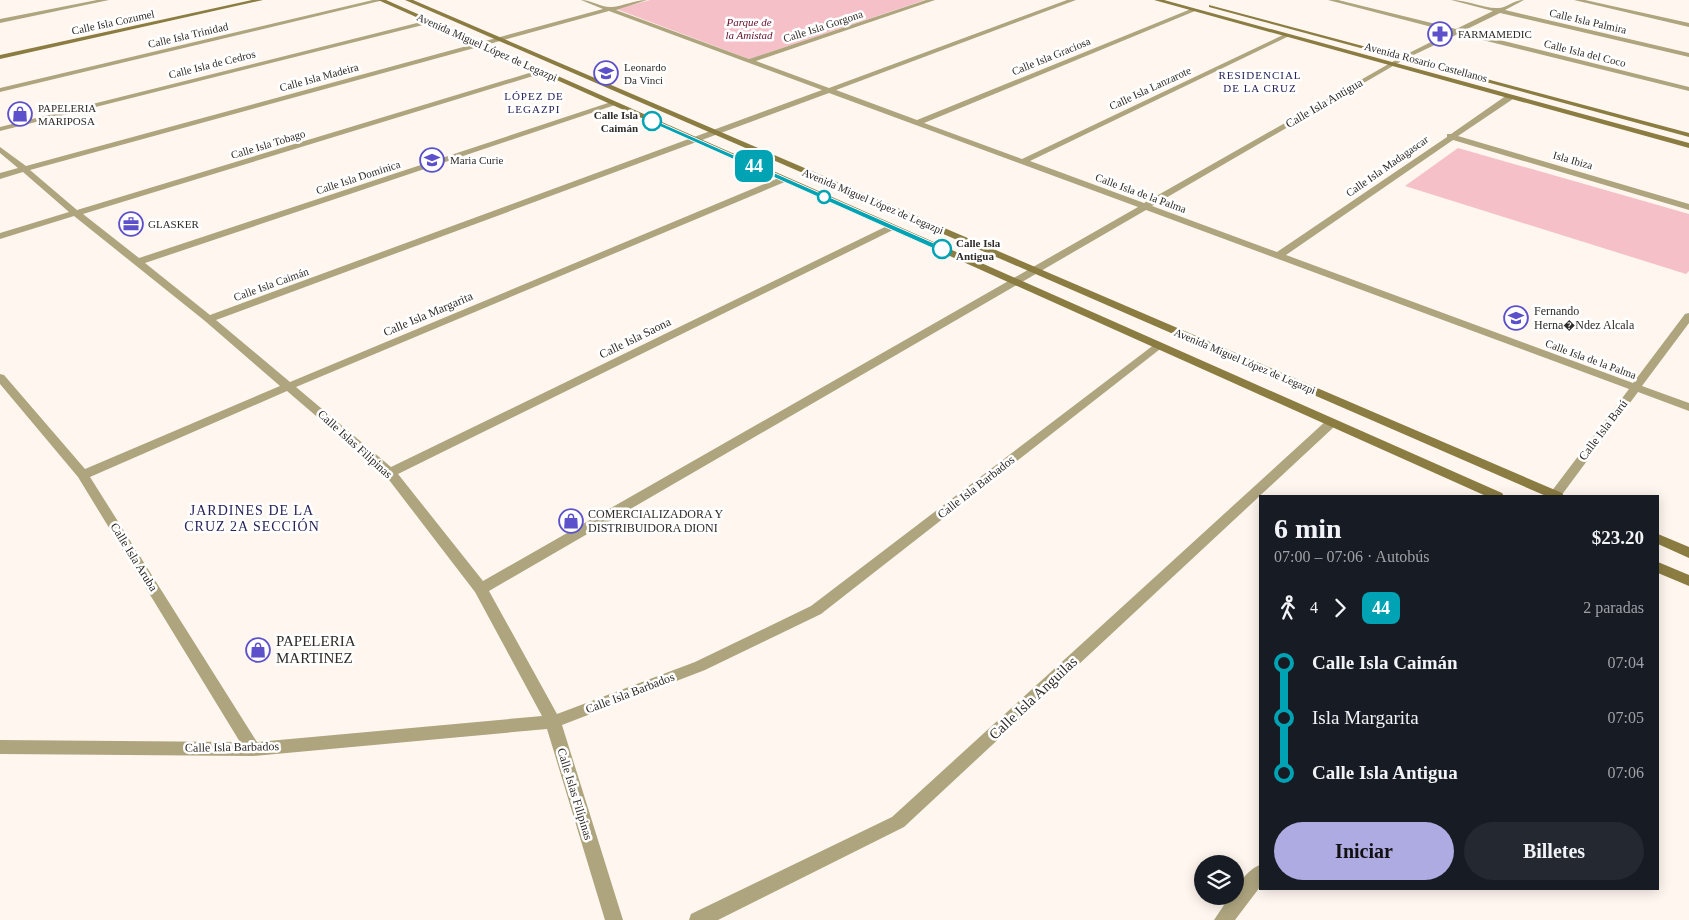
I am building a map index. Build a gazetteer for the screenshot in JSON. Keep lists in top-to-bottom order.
{
  "streets": {
    "main road": ["Calle Isla Cozumel", "Avenida Miguel López de Legazpi", "Avenida Rosario Castellanos"],
    "street": [
      "Calle Isla Palmira",
      "Calle Isla Gorgona",
      "Calle Isla Trinidad",
      "Calle Isla del Coco",
      "Calle Isla Graciosa",
      "Calle Isla de Cedros",
      "Calle Isla Madeira",
      "Calle Isla Lanzarote",
      "Calle Isla Antigua",
      "Calle Isla Tobago",
      "Isla Ibiza",
      "Calle Isla Madagascar",
      "Calle Isla Dominica",
      "Calle Isla de la Palma",
      "Calle Isla Caimán",
      "Calle Isla Margarita",
      "Calle Isla Saona",
      "Calle Isla Barú",
      "Calle Islas Filipinas",
      "Calle Isla Barbados",
      "Calle Isla Aruba",
      "Calle Isla Anguilas"
    ]
  },
  "crossings": [
    ["Calle Isla Palmira", "Calle Isla Antigua"],
    ["Calle Isla Gorgona", "Calle Isla de la Palma"],
    ["Calle Isla Trinidad", "Avenida Miguel López de Legazpi"],
    ["Avenida Miguel López de Legazpi", "Calle Isla de Cedros"],
    ["Avenida Miguel López de Legazpi", "Calle Isla Madeira"],
    ["Avenida Miguel López de Legazpi", "Calle Isla Antigua"],
    ["Avenida Miguel López de Legazpi", "Calle Isla Tobago"],
    ["Avenida Miguel López de Legazpi", "Calle Isla Dominica"],
    ["Avenida Miguel López de Legazpi", "Calle Isla Caimán"],
    ["Avenida Miguel López de Legazpi", "Calle Isla Margarita"],
    ["Avenida Miguel López de Legazpi", "Calle Isla Saona"],
    ["Avenida Miguel López de Legazpi", "Calle Isla Barbados"],
    ["Avenida Miguel López de Legazpi", "Calle Isla Anguilas"],
    ["Calle Isla del Coco", "Calle Isla Antigua"],
    ["Calle Isla Graciosa", "Avenida Rosario Castellanos"],
    ["Calle Isla Graciosa", "Calle Isla de la Palma"],
    ["Avenida Rosario Castellanos", "Calle Isla Lanzarote"],
    ["Avenida Rosario Castellanos", "Calle Isla Antigua"],
    ["Avenida Rosario Castellanos", "Calle Isla Madagascar"],
    ["Calle Isla Madeira", "Calle Isla de la Palma"],
    ["Calle Isla Madeira", "Calle Islas Filipinas"],
    ["Calle Isla Lanzarote", "Calle Isla de la Palma"],
    ["Calle Isla Antigua", "Calle Isla de la Palma"],
    ["Calle Isla Antigua", "Calle Islas Filipinas"],
    ["Calle Isla Tobago", "Calle Islas Filipinas"],
    ["Isla Ibiza", "Calle Isla Madagascar"],
    ["Calle Isla Madagascar", "Calle Isla de la Palma"],
    ["Calle Isla Dominica", "Calle Islas Filipinas"],
    ["Calle Isla de la Palma", "Calle Isla Caimán"],
    ["Calle Isla de la Palma", "Calle Isla Barú"],
    ["Calle Isla Caimán", "Calle Islas Filipinas"],
    ["Calle Isla Margarita", "Calle Islas Filipinas"],
    ["Calle Isla Margarita", "Calle Isla Aruba"],
    ["Calle Isla Saona", "Calle Islas Filipinas"],
    ["Calle Islas Filipinas", "Calle Isla Barbados"],
    ["Calle Isla Barbados", "Calle Isla Aruba"]
  ],
  "districts": ["RESIDENCIAL DE LA CRUZ", "LÓPEZ DE LEGAZPI", "JARDINES DE LA CRUZ 2A SECCIÓN"],
  "parks": ["Parque de la Amistad"],
  "places": {
    "pharmacy": ["FARMAMEDIC"],
    "school or university": ["Leonardo Da Vinci", "Maria Curie", "Fernando Herna�Ndez Alcala"],
    "shop": ["PAPELERIA MARIPOSA", "COMERCIALIZADORA Y DISTRIBUIDORA DIONI", "PAPELERIA MARTINEZ"],
    "other": ["Calle Isla Caimán", "Calle Isla Antigua"],
    "office": ["GLASKER"]
  },
  "lines": ["bus line 44"],
  "page": {
    "on_map": "44",
    "heading": ["6 min", "07:00 – 07:06 · Autobús", "$23.20"],
    "legs": ["4", "44", "2 paradas"],
    "list": [
      {
        "name": "Calle Isla Caimán",
        "value": "07:04"
      },
      {
        "name": "Isla Margarita",
        "value": "07:05"
      },
      {
        "name": "Calle Isla Antigua",
        "value": "07:06"
      }
    ],
    "buttons": ["Iniciar", "Billetes"]
  }
}
